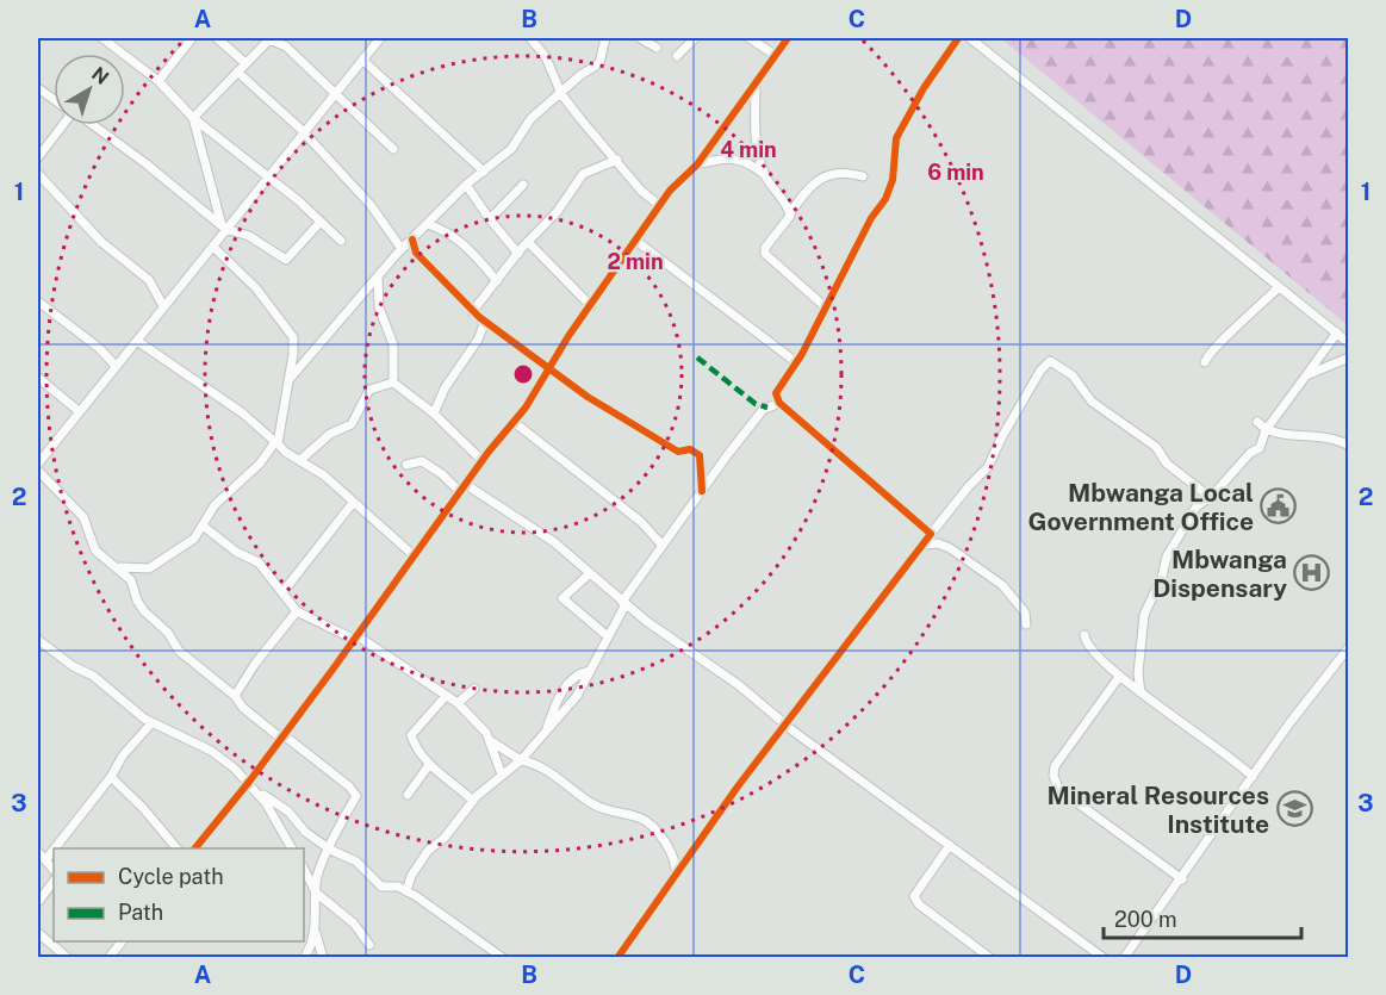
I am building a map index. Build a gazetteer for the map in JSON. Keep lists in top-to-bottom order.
{
  "places": {
    "public building": ["Mbwanga Local Government Office"],
    "hospital": ["Mbwanga Dispensary"],
    "school or university": ["Mineral Resources Institute"]
  },
  "legend": ["Cycle path", "Path"],
  "scale_bar": "200 m",
  "north": "top right",
  "grid": {
    "columns": [
      "A",
      "B",
      "C",
      "D"
    ],
    "rows": ["1", "2", "3"]
  },
  "rings": ["4 min", "6 min", "2 min"]
}
